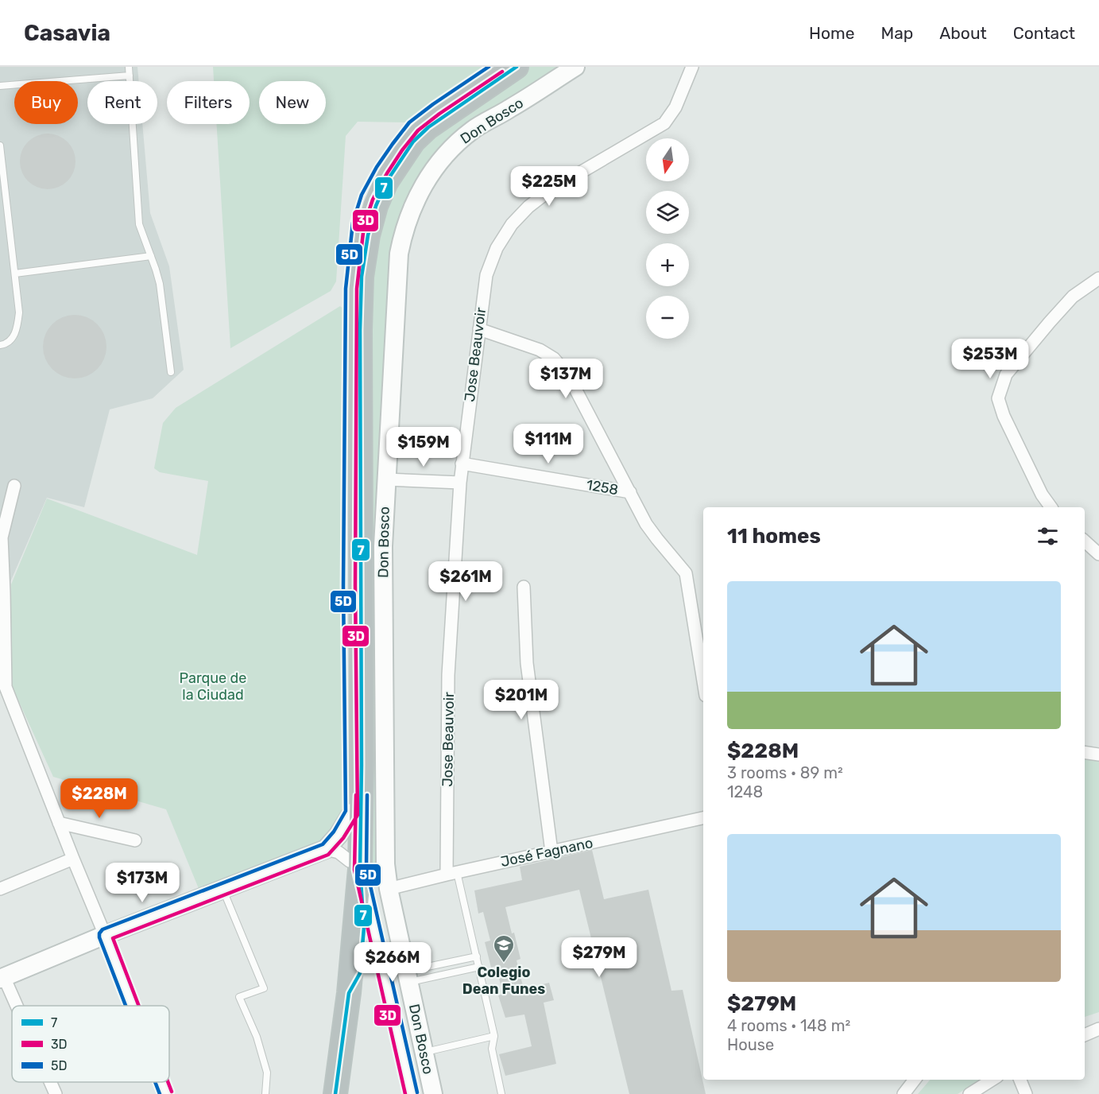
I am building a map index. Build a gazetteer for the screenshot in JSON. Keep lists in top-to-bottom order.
{
  "streets": {
    "main road": ["Don Bosco"],
    "street": ["Jose Beauvoir", "1258", "José Fagnano"]
  },
  "crossings": [
    ["Don Bosco", "José Fagnano"],
    ["Jose Beauvoir", "1258"],
    ["Jose Beauvoir", "José Fagnano"]
  ],
  "parks": ["Parque de la Ciudad"],
  "places": {
    "school or university": ["Colegio Dean Funes"]
  },
  "lines": ["transit line 7", "transit line 5D", "transit line 3D"],
  "legend": ["7", "3D", "5D"],
  "north": "bottom",
  "page": {
    "header": "Casavia",
    "nav": [
      "Home",
      "Map",
      "About",
      "Contact"
    ],
    "chip": [
      "Buy",
      "Rent",
      "Filters",
      "New"
    ],
    "map_buttons": ["+", "−"],
    "price": [
      "$225M",
      "$253M",
      "$137M",
      "$111M",
      "$159M",
      "$261M",
      "$201M",
      "$228M",
      "$173M",
      "$279M",
      "$266M"
    ],
    "heading": "11 homes",
    "list": [
      {
        "name": "$228M",
        "note": "3 rooms · 89 m² · 1248"
      },
      {
        "name": "$279M",
        "note": "4 rooms · 148 m² · House"
      }
    ]
  }
}
